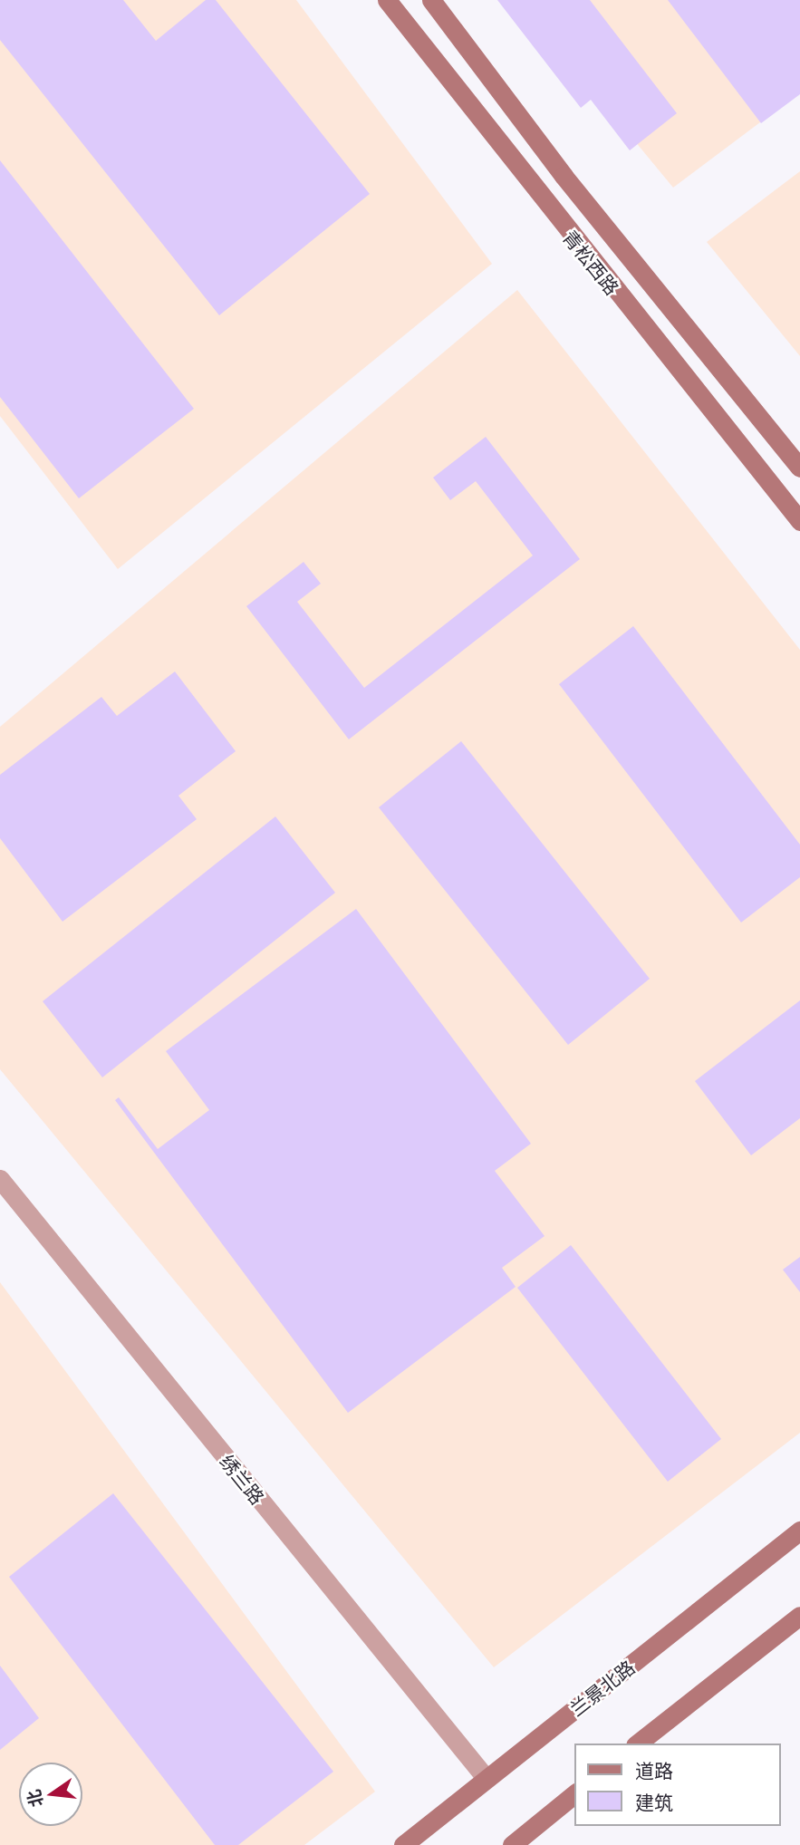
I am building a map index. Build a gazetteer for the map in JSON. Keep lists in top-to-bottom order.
{
  "streets": {
    "main road": ["青松西路", "兰景北路"],
    "street": ["绣兰路"]
  },
  "crossings": [
    ["绣兰路", "兰景北路"]
  ],
  "legend": ["道路", "建筑"],
  "north": "left"
}
